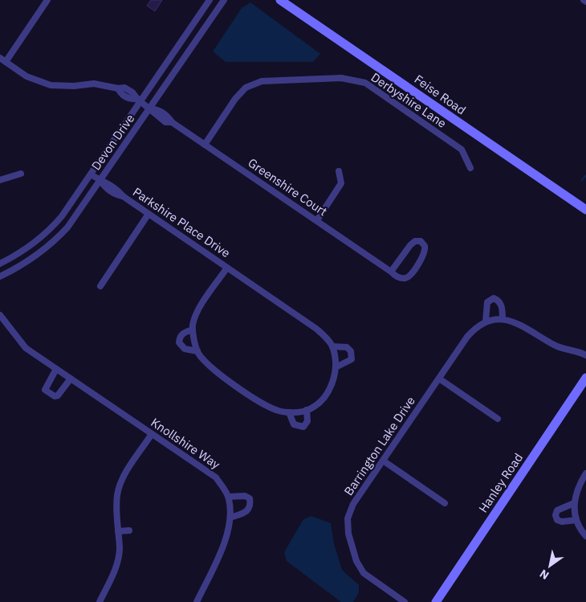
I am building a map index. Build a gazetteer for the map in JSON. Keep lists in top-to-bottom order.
{
  "streets": {
    "street": [
      "Feise Road",
      "Derbyshire Lane",
      "Devon Drive",
      "Greenshire Court",
      "Parkshire Place Drive",
      "Knollshire Way",
      "Barrington Lake Drive",
      "Hanley Road"
    ]
  },
  "crossings": [
    ["Derbyshire Lane", "Greenshire Court"],
    ["Devon Drive", "Greenshire Court"],
    ["Devon Drive", "Parkshire Place Drive"]
  ],
  "north": "bottom left"
}
